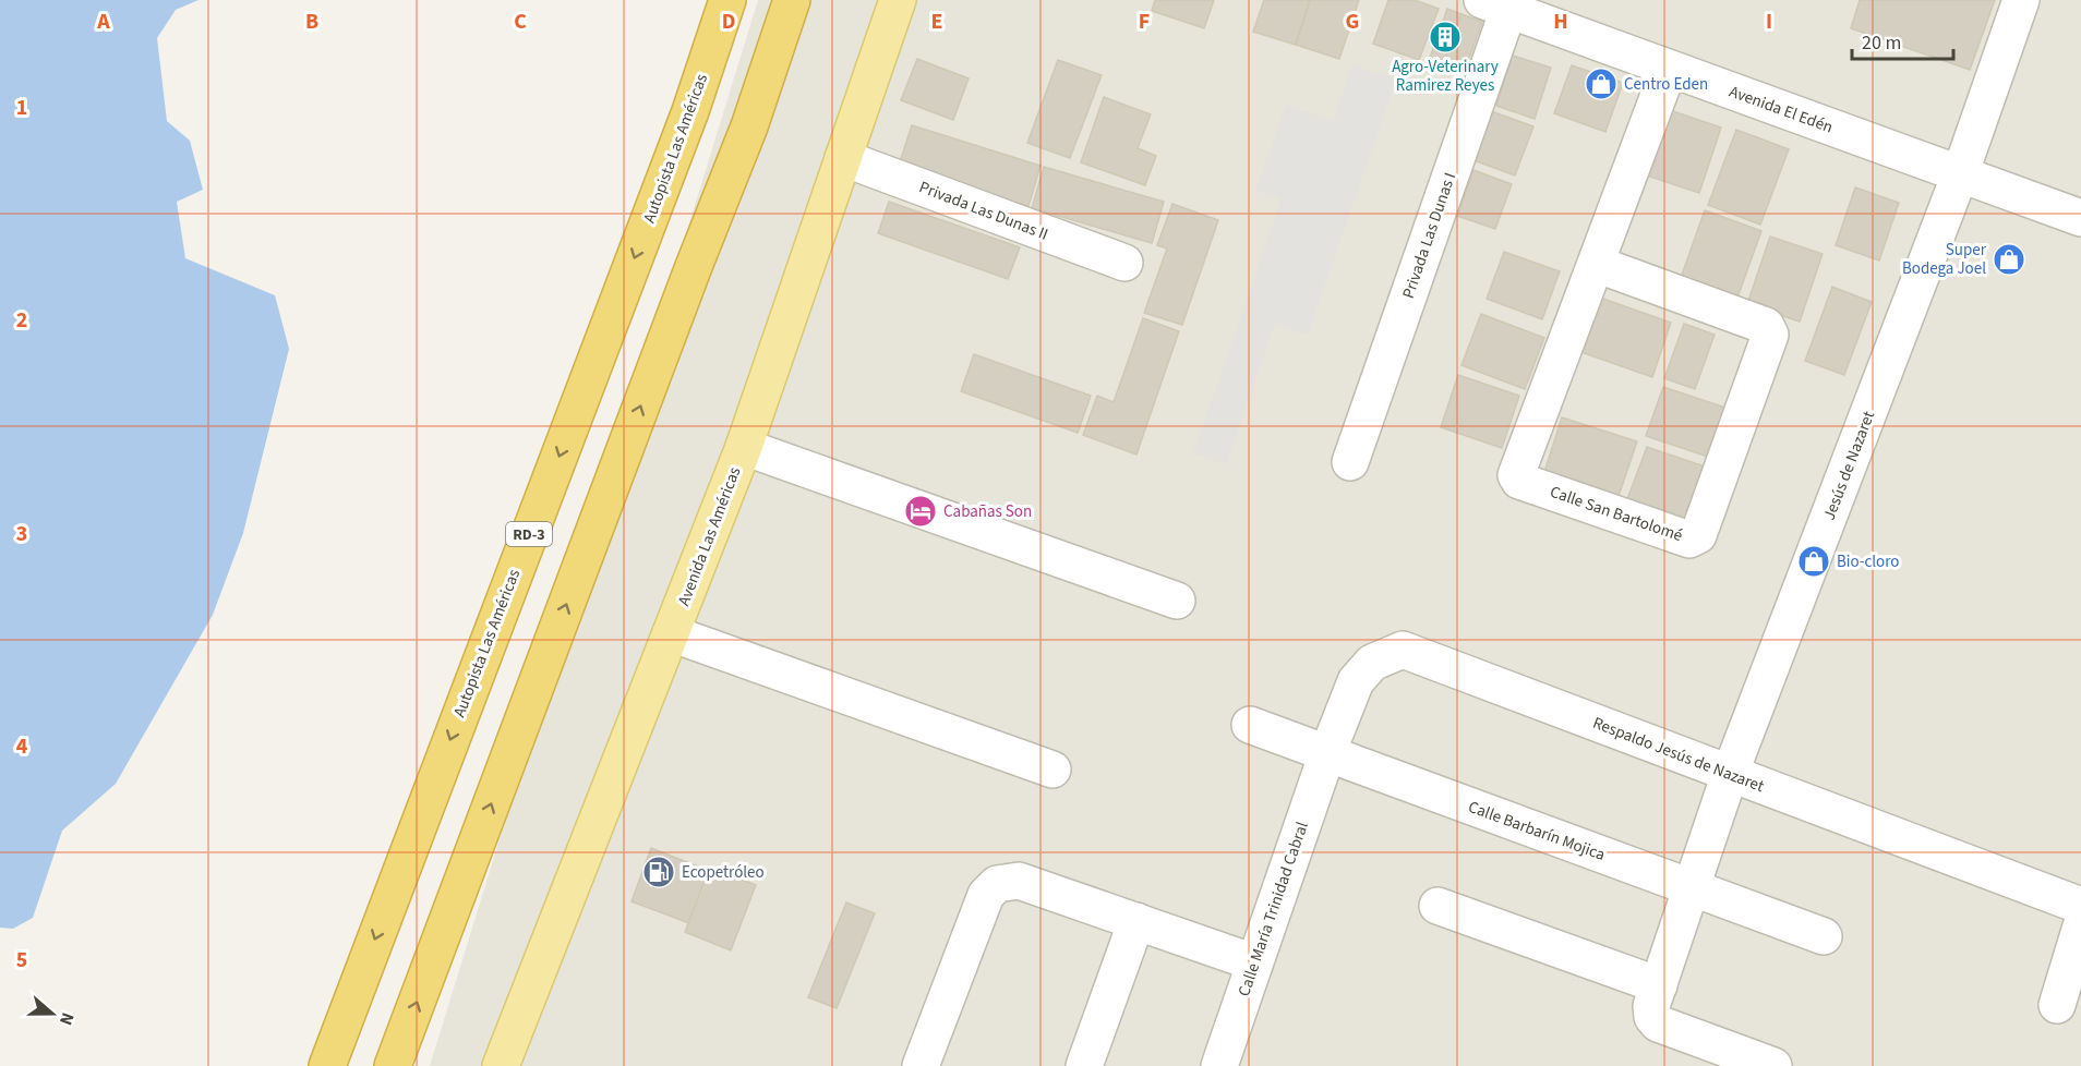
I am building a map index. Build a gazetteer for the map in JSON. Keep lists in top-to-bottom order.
{
  "streets": {
    "highway": ["Autopista Las Américas", "RD-3"],
    "main road": ["Avenida Las Américas"],
    "street": [
      "Avenida El Edén",
      "Privada Las Dunas II",
      "Privada Las Dunas I",
      "Jesús de Nazaret",
      "Calle San Bartolomé",
      "Respaldo Jesús de Nazaret",
      "Calle Barbarín Mojica",
      "Calle María Trinidad Cabral"
    ]
  },
  "crossings": [
    ["Avenida El Edén", "Privada Las Dunas I"],
    ["Avenida El Edén", "Jesús de Nazaret"],
    ["Avenida El Edén", "Calle San Bartolomé"],
    ["Privada Las Dunas II", "Avenida Las Américas"],
    ["Jesús de Nazaret", "Respaldo Jesús de Nazaret"],
    ["Jesús de Nazaret", "Calle Barbarín Mojica"],
    ["Respaldo Jesús de Nazaret", "Calle Barbarín Mojica"],
    ["Respaldo Jesús de Nazaret", "Calle María Trinidad Cabral"],
    ["Calle Barbarín Mojica", "Calle María Trinidad Cabral"]
  ],
  "places": {
    "building": ["Agro-Veterinary Ramirez Reyes"],
    "shop": ["Centro Eden", "Super Bodega Joel", "Bio-cloro"],
    "hotel": ["Cabañas Son"],
    "fuel station": ["Ecopetróleo"]
  },
  "scale_bar": "20 m",
  "north": "right",
  "grid": {
    "columns": [
      "A",
      "B",
      "C",
      "D",
      "E",
      "F",
      "G",
      "H",
      "I"
    ],
    "rows": [
      "1",
      "2",
      "3",
      "4",
      "5"
    ]
  }
}
